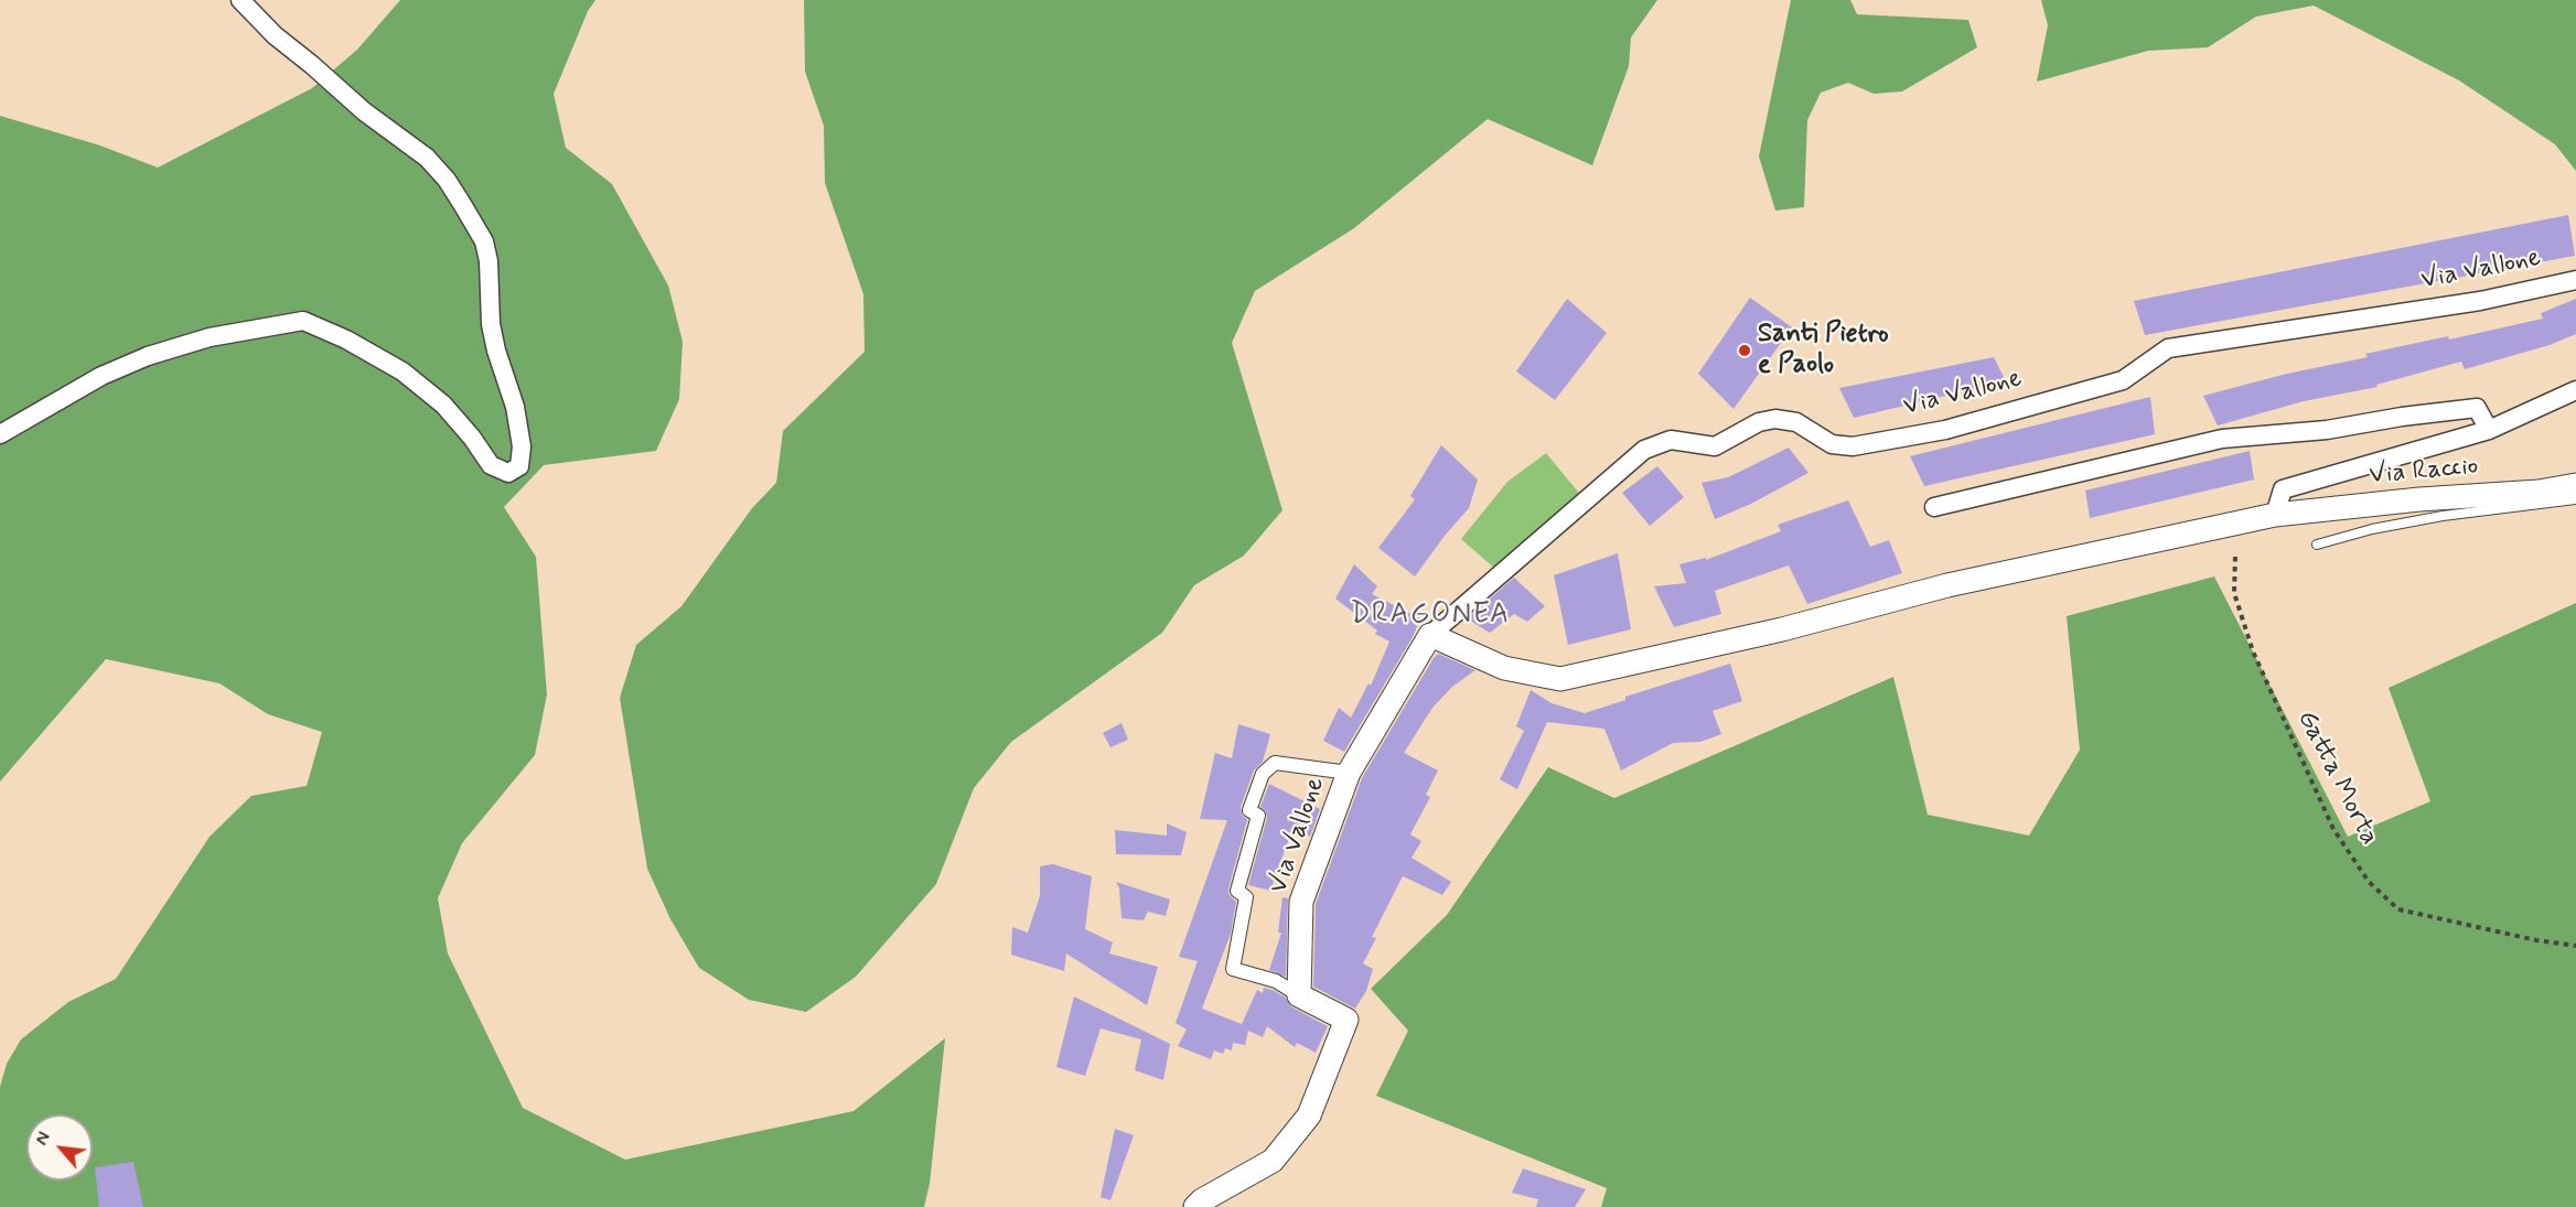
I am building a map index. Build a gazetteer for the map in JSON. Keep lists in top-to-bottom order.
{
  "streets": {
    "street": ["Via Vallone", "Via Raccio"],
    "path": ["Gatta Morta"]
  },
  "districts": ["DRAGONEA"],
  "places": ["Santi Pietro e Paolo"],
  "north": "top left"
}
